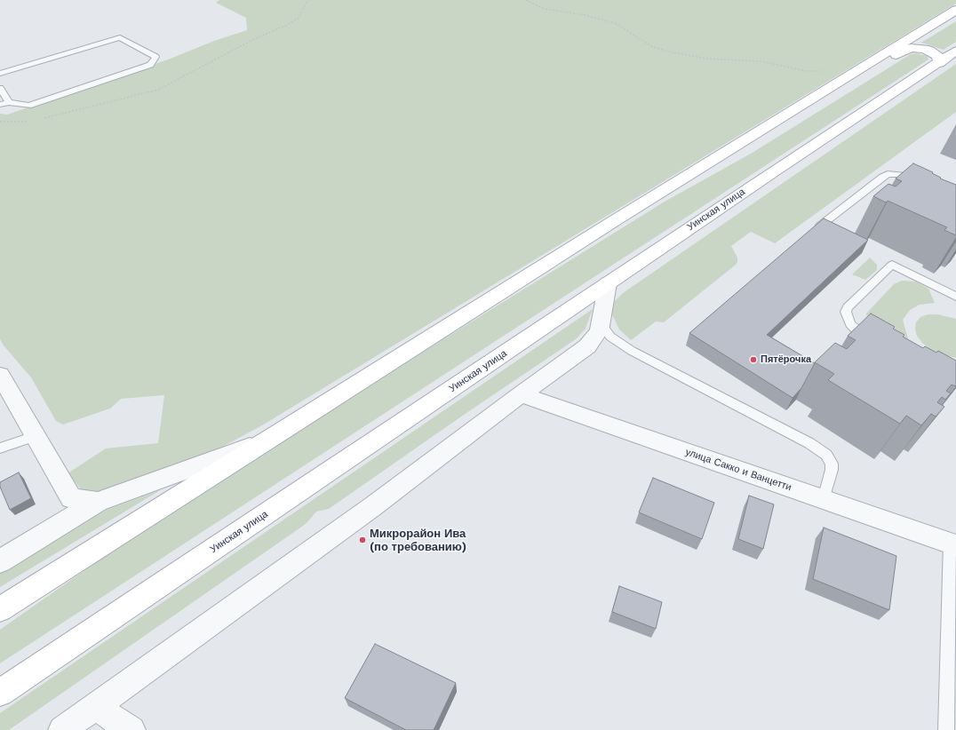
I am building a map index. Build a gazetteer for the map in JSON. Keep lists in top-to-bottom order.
{
  "streets": {
    "main road": ["Уинская улица"],
    "street": ["улица Сакко и Ванцетти"]
  },
  "places": ["Пятёрочка", "Микрорайон Ива (по требованию)"]
}
